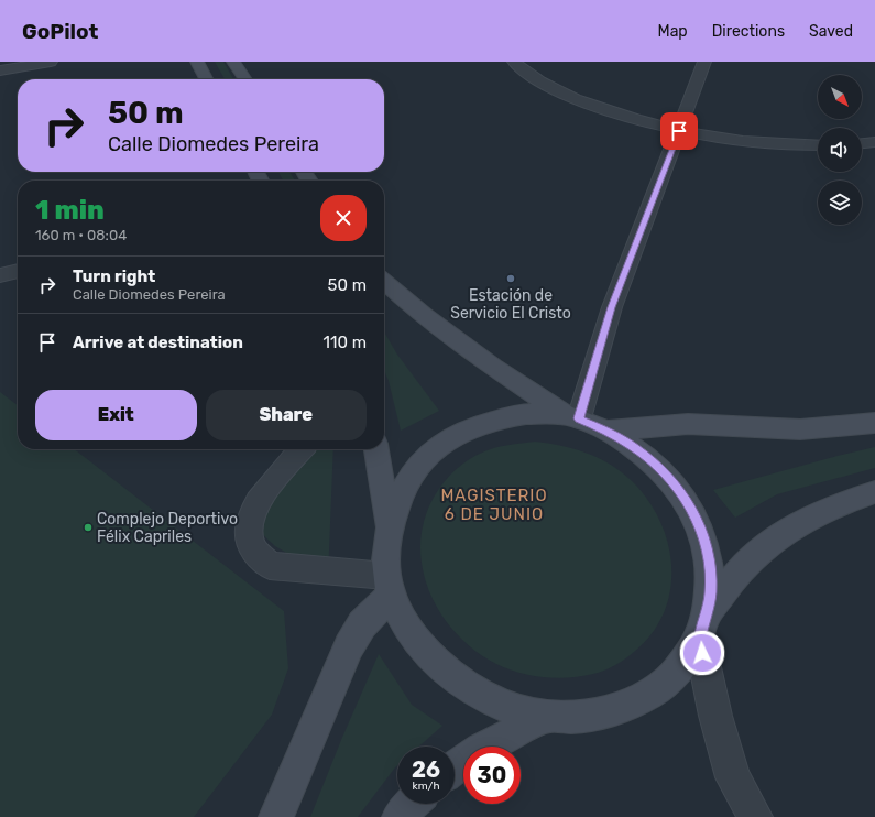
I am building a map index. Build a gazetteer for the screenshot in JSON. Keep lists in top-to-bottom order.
{
  "districts": ["MAGISTERIO 6 DE JUNIO"],
  "places": ["Estación de Servicio El Cristo", "Complejo Deportivo Félix Capriles"],
  "north": "bottom right",
  "page": {
    "header": "GoPilot",
    "nav": ["Map", "Directions", "Saved"],
    "turn": ["50 m", "Calle Diomedes Pereira"],
    "heading": ["1 min", "160 m · 08:04"],
    "list": [
      {
        "name": "Turn right",
        "note": "Calle Diomedes Pereira",
        "value": "50 m"
      },
      {
        "name": "Arrive at destination",
        "value": "110 m"
      }
    ],
    "buttons": ["Exit", "Share"],
    "speed": "26 km/h",
    "limit": "30"
  }
}
